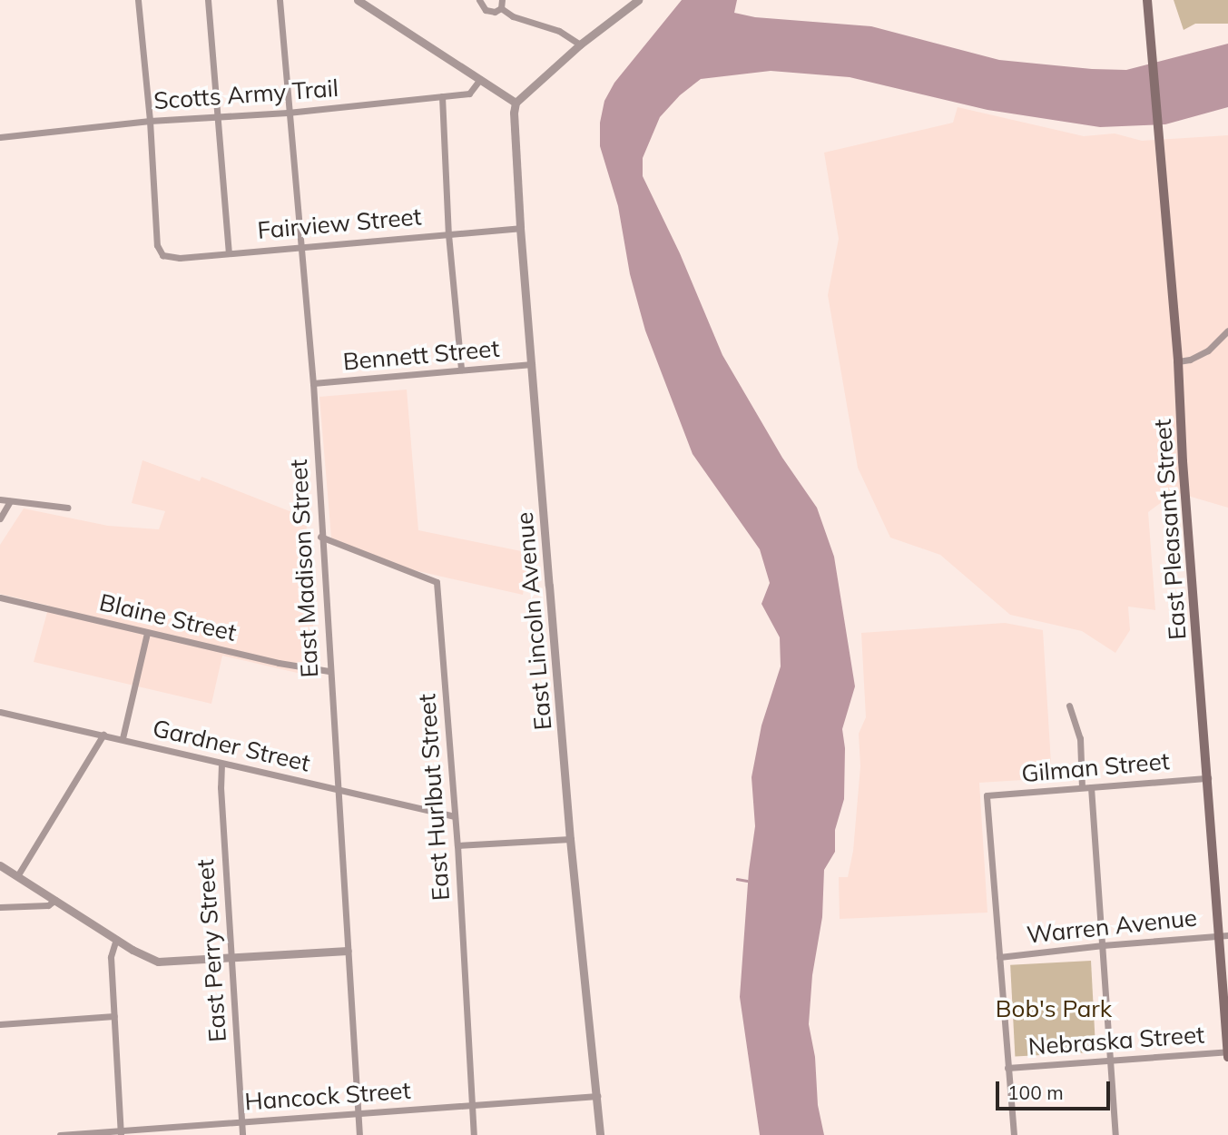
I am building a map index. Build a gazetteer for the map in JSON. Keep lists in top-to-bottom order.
{
  "streets": {
    "main road": ["East Pleasant Street"],
    "street": [
      "Scotts Army Trail",
      "Fairview Street",
      "Bennett Street",
      "East Madison Street",
      "Blaine Street",
      "East Lincoln Avenue",
      "Gardner Street",
      "Gilman Street",
      "East Hurlbut Street",
      "Warren Avenue",
      "East Perry Street",
      "Nebraska Street",
      "Hancock Street"
    ]
  },
  "crossings": [
    ["Scotts Army Trail", "Fairview Street"],
    ["Scotts Army Trail", "East Madison Street"],
    ["Fairview Street", "East Madison Street"],
    ["Fairview Street", "East Lincoln Avenue"],
    ["Bennett Street", "East Madison Street"],
    ["Bennett Street", "East Lincoln Avenue"],
    ["East Pleasant Street", "Gilman Street"],
    ["East Pleasant Street", "Warren Avenue"],
    ["East Pleasant Street", "Nebraska Street"],
    ["East Madison Street", "Blaine Street"],
    ["East Madison Street", "Gardner Street"],
    ["East Madison Street", "East Hurlbut Street"],
    ["East Madison Street", "Hancock Street"],
    ["East Lincoln Avenue", "Hancock Street"],
    ["Gardner Street", "East Hurlbut Street"],
    ["Gardner Street", "East Perry Street"],
    ["Gilman Street", "Warren Avenue"],
    ["East Hurlbut Street", "Hancock Street"],
    ["East Perry Street", "Hancock Street"]
  ],
  "parks": ["Bob's Park"],
  "scale_bar": "100 m"
}
